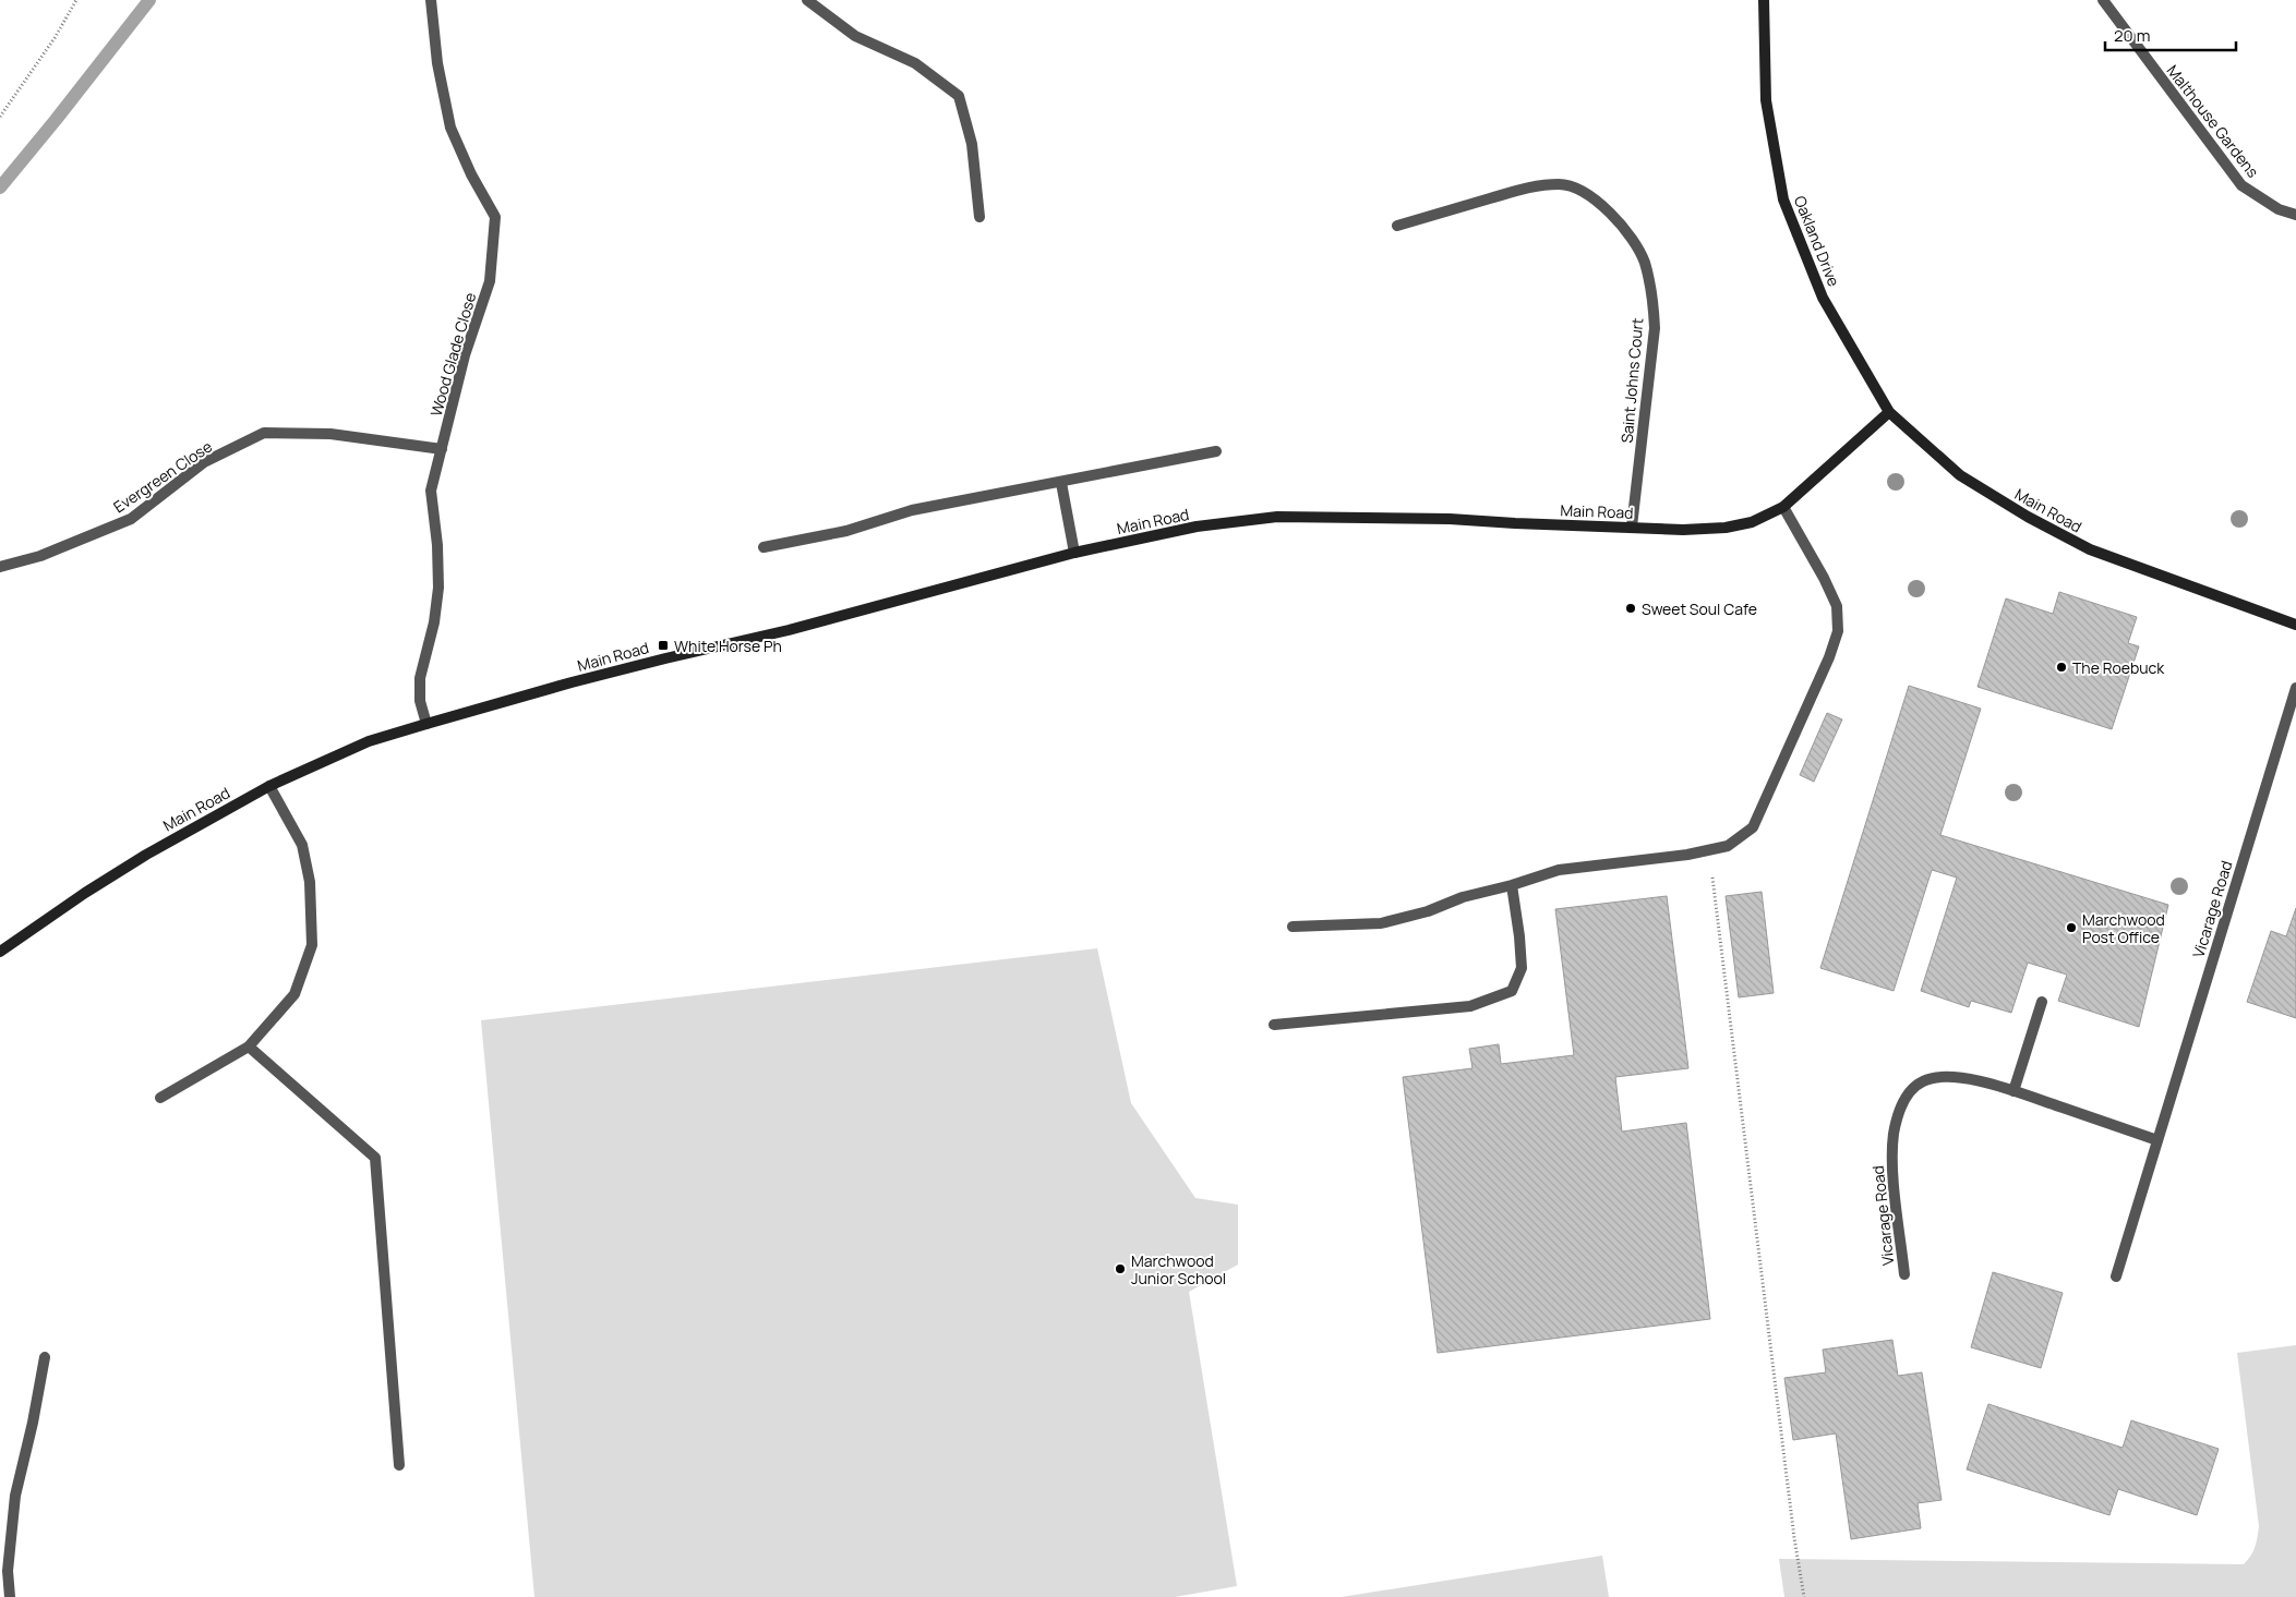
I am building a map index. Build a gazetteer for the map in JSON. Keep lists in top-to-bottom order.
{
  "streets": {
    "street": [
      "Malthouse Gardens",
      "Oakland Drive",
      "Wood Glade Close",
      "Saint Johns Court",
      "Evergreen Close",
      "Main Road",
      "Vicarage Road"
    ]
  },
  "crossings": [
    ["Oakland Drive", "Main Road"],
    ["Wood Glade Close", "Evergreen Close"],
    ["Wood Glade Close", "Main Road"],
    ["Saint Johns Court", "Main Road"]
  ],
  "places": {
    "other": [
      "Sweet Soul Cafe",
      "The Roebuck",
      "Marchwood Post Office",
      "Marchwood Junior School"
    ],
    "transit": ["White Horse Ph"]
  },
  "scale_bar": "20 m"
}
